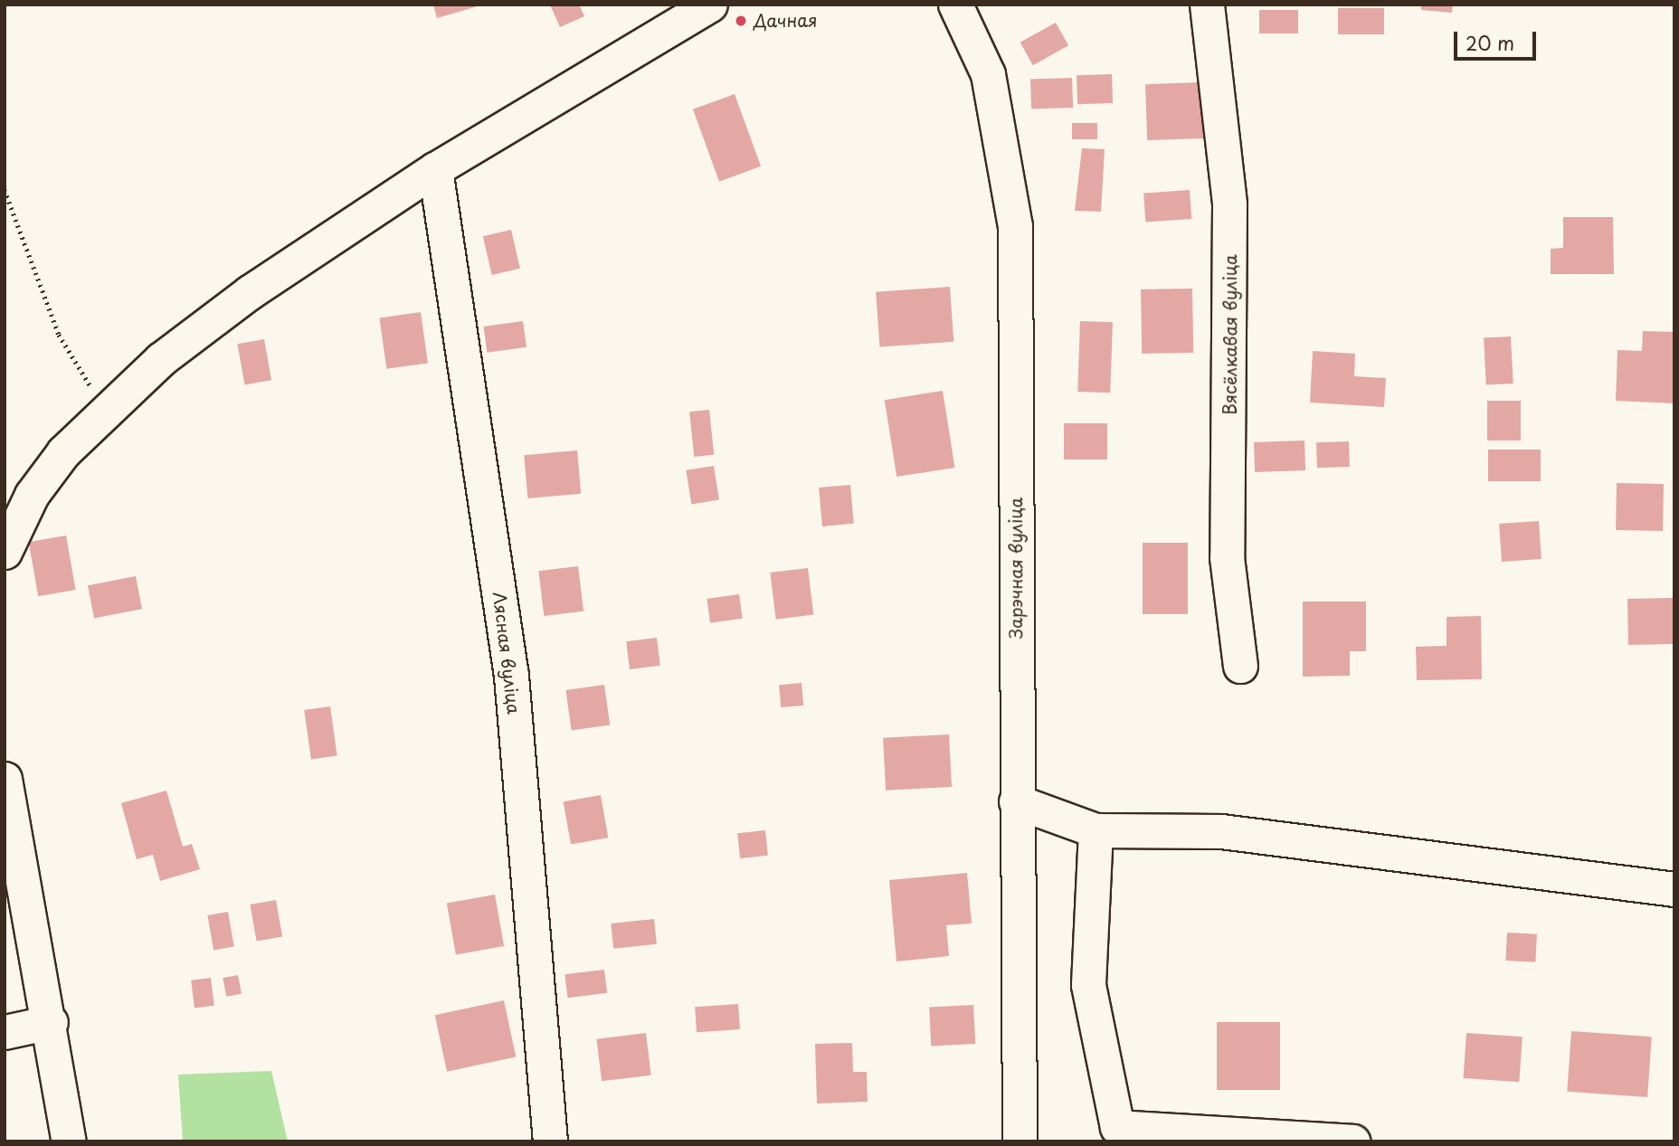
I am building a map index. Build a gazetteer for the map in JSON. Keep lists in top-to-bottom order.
{
  "streets": {
    "street": ["Вясёлкавая вуліца", "Зарэчная вуліца", "Лясная вуліца"]
  },
  "places": ["Дачная"],
  "scale_bar": "20 m"
}
